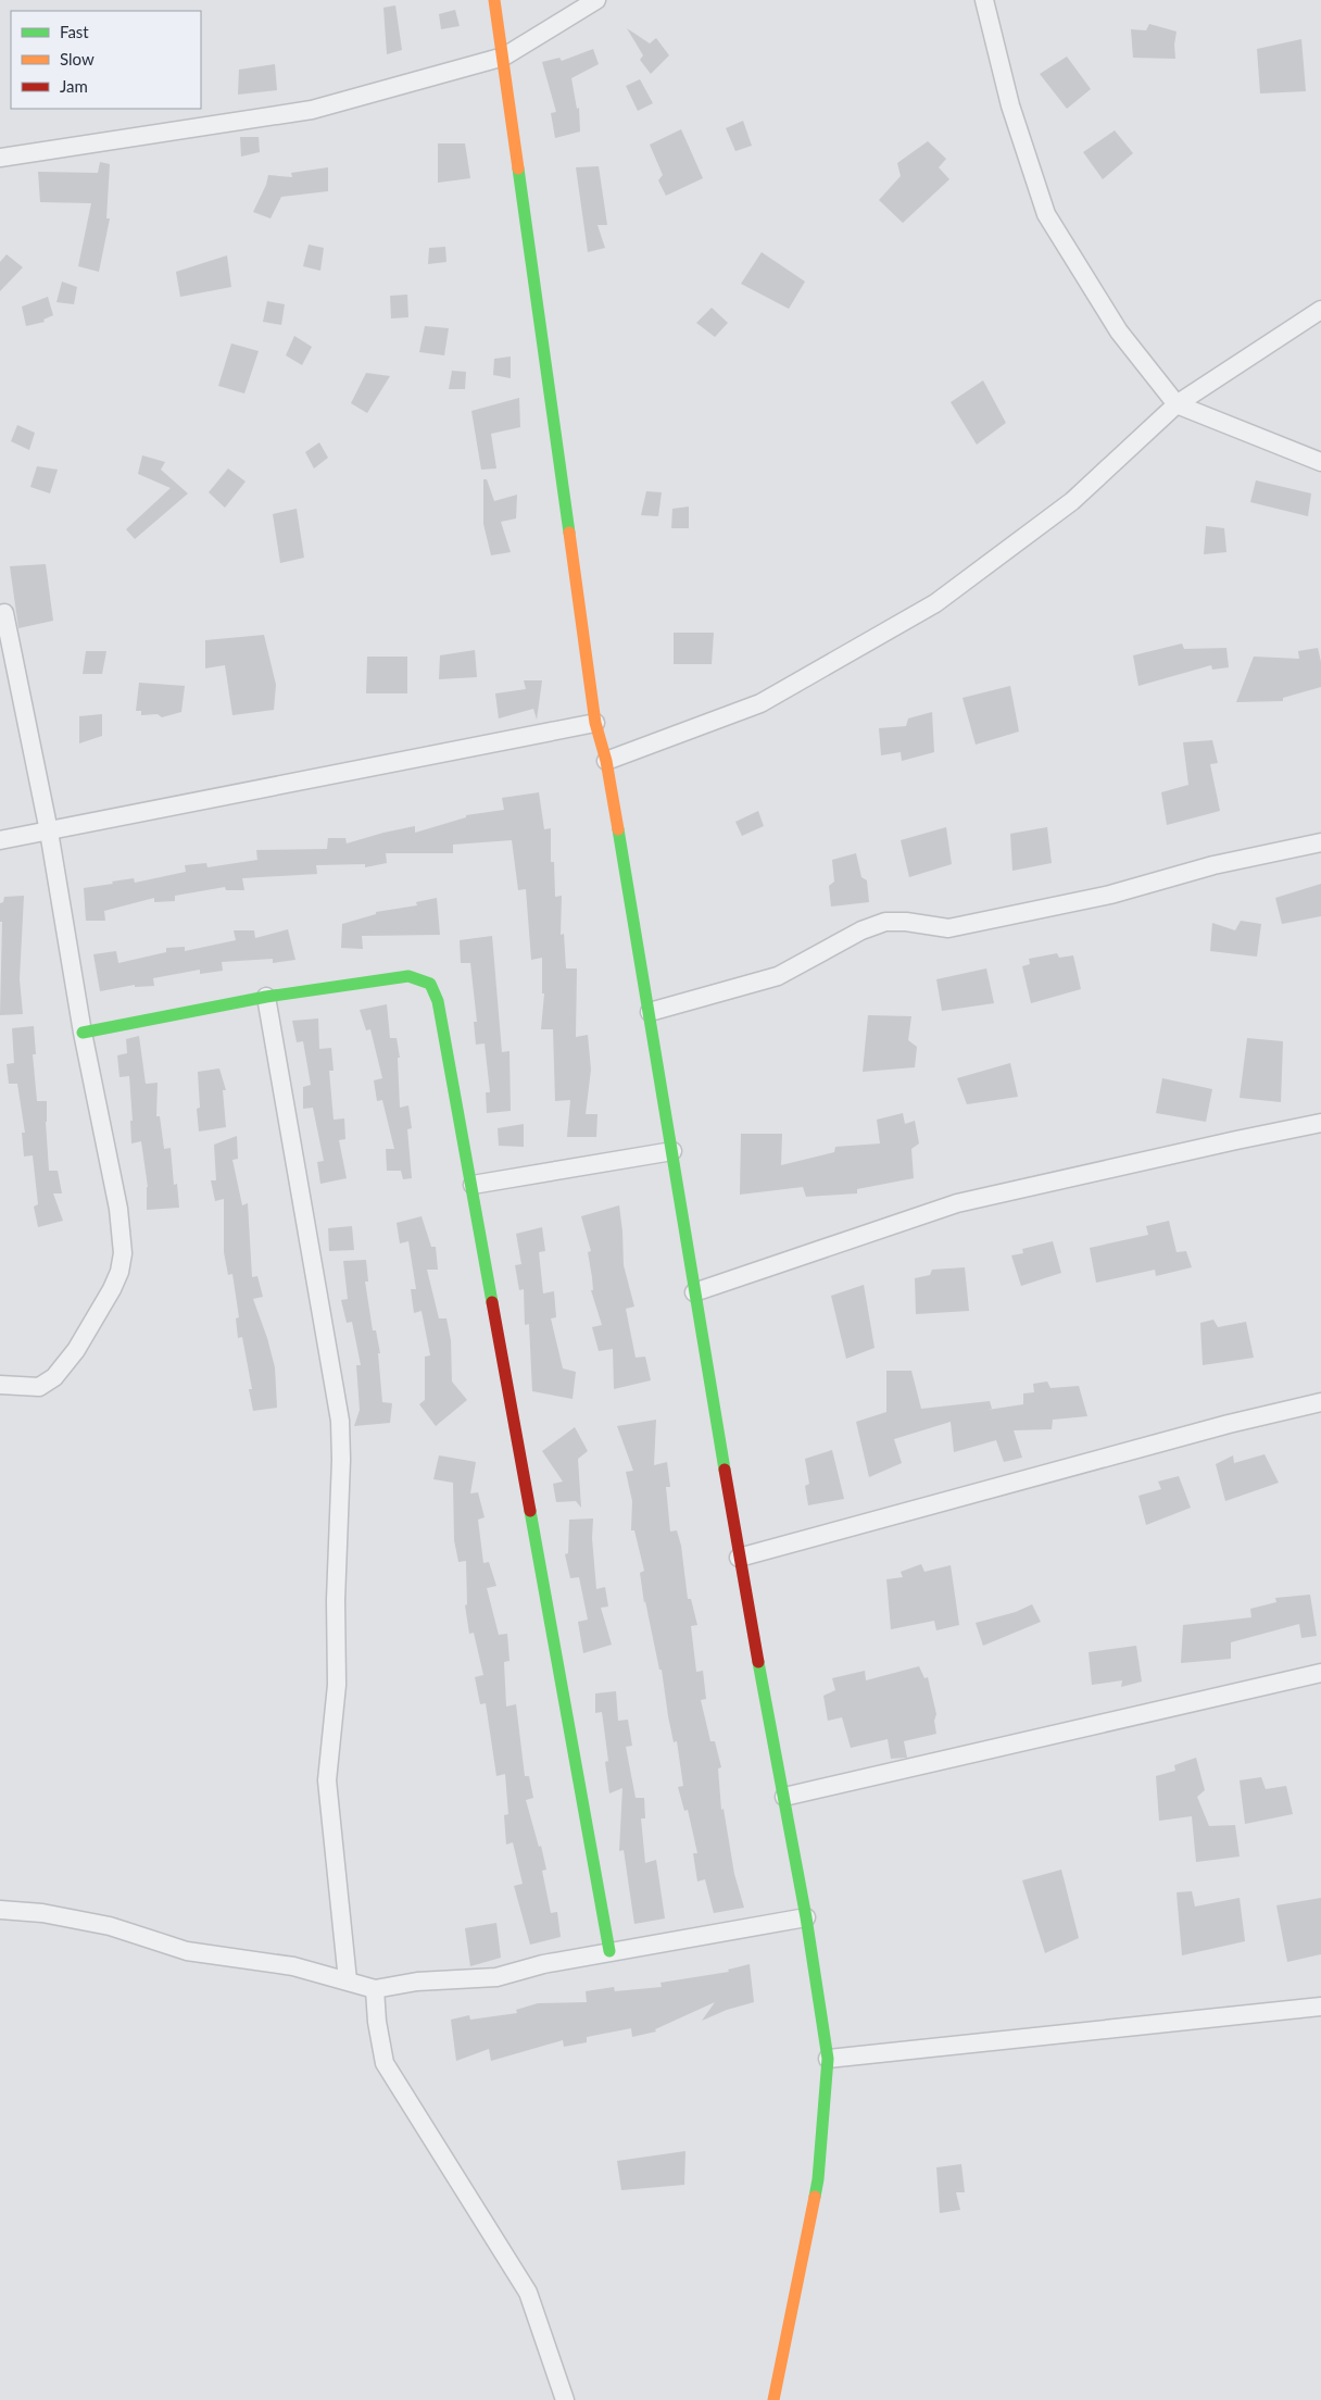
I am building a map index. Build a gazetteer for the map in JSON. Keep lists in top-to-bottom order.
{
  "legend": ["Fast", "Slow", "Jam"]
}
